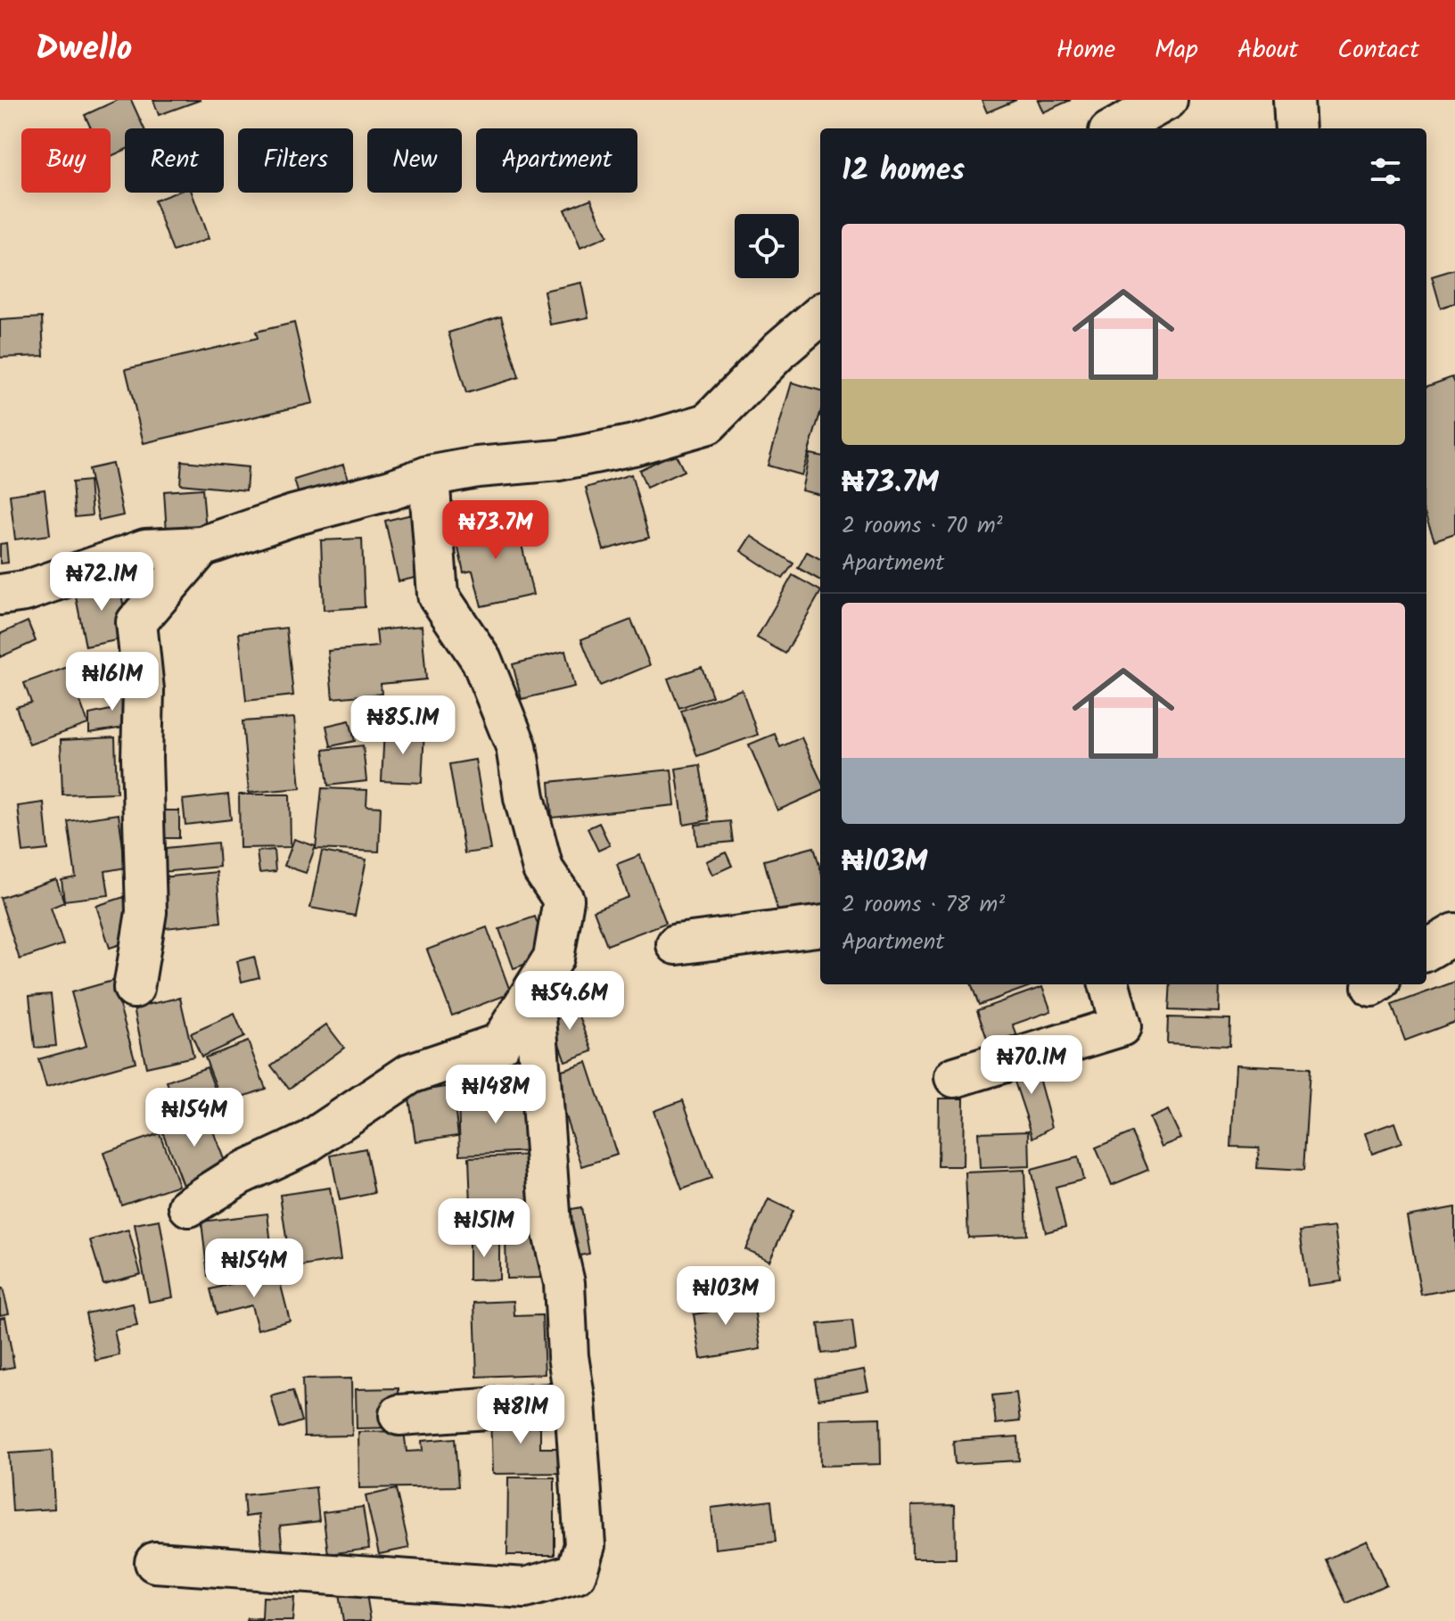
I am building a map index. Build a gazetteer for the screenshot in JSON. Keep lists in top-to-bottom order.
{
  "page": {
    "header": "Dwello",
    "nav": [
      "Home",
      "Map",
      "About",
      "Contact"
    ],
    "chip": [
      "Buy",
      "Rent",
      "Filters",
      "New",
      "Apartment"
    ],
    "heading": "12 homes",
    "list": [
      {
        "name": "₦73.7M",
        "note": "2 rooms · 70 m² · Apartment"
      },
      {
        "name": "₦103M",
        "note": "2 rooms · 78 m² · Apartment"
      }
    ],
    "price": [
      "₦73.7M",
      "₦72.1M",
      "₦161M",
      "₦85.1M",
      "₦54.6M",
      "₦70.1M",
      "₦148M",
      "₦154M",
      "₦151M",
      "₦154M",
      "₦103M",
      "₦81M"
    ]
  }
}
